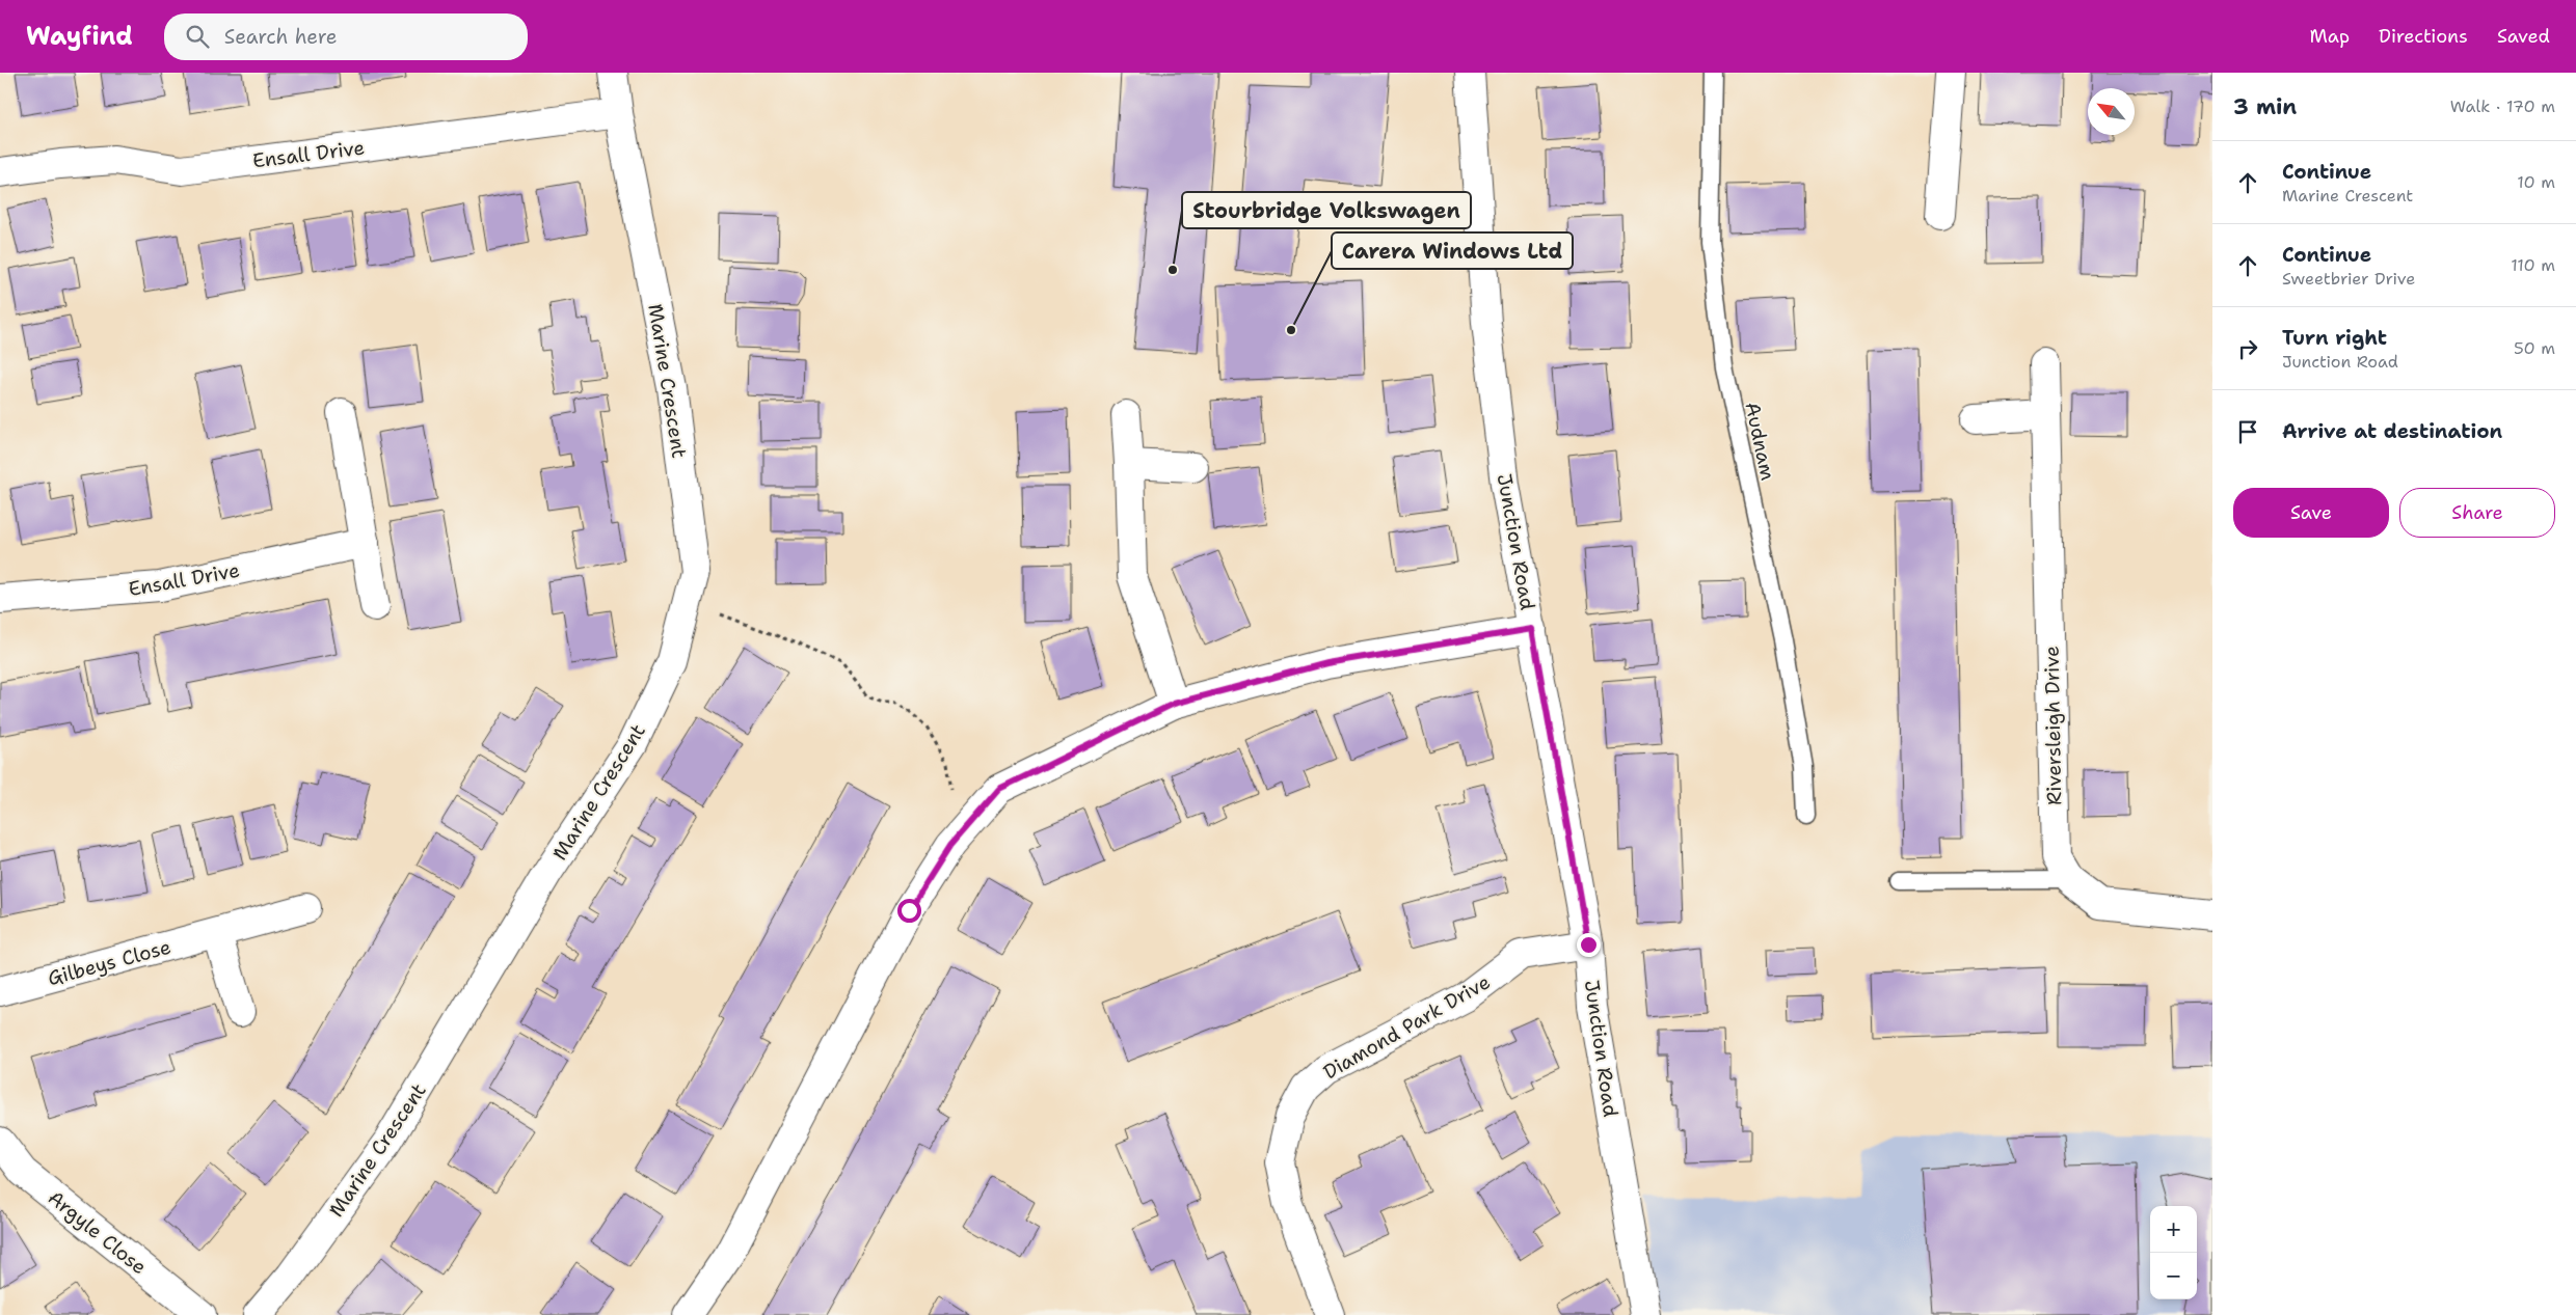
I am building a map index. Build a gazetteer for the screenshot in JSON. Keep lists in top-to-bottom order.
{
  "streets": {
    "street": [
      "Ensall Drive",
      "Marine Crescent",
      "Junction Road",
      "Riversleigh Drive",
      "Gilbeys Close",
      "Diamond Park Drive",
      "Argyle Close"
    ],
    "lane": ["Audnam"]
  },
  "crossings": [
    ["Ensall Drive", "Marine Crescent"],
    ["Junction Road", "Diamond Park Drive"]
  ],
  "places": ["Stourbridge Volkswagen", "Carera Windows Ltd"],
  "north": "top left",
  "page": {
    "header": "Wayfind",
    "search": "Search here",
    "nav": ["Map", "Directions", "Saved"],
    "heading": ["3 min", "Walk · 170 m"],
    "list": [
      ["Continue", "Marine Crescent", "10 m"],
      ["Continue", "Sweetbrier Drive", "110 m"],
      ["Turn right", "Junction Road", "50 m"],
      "Arrive at destination"
    ],
    "buttons": ["Save", "Share"],
    "map_buttons": ["+", "−"]
  }
}
